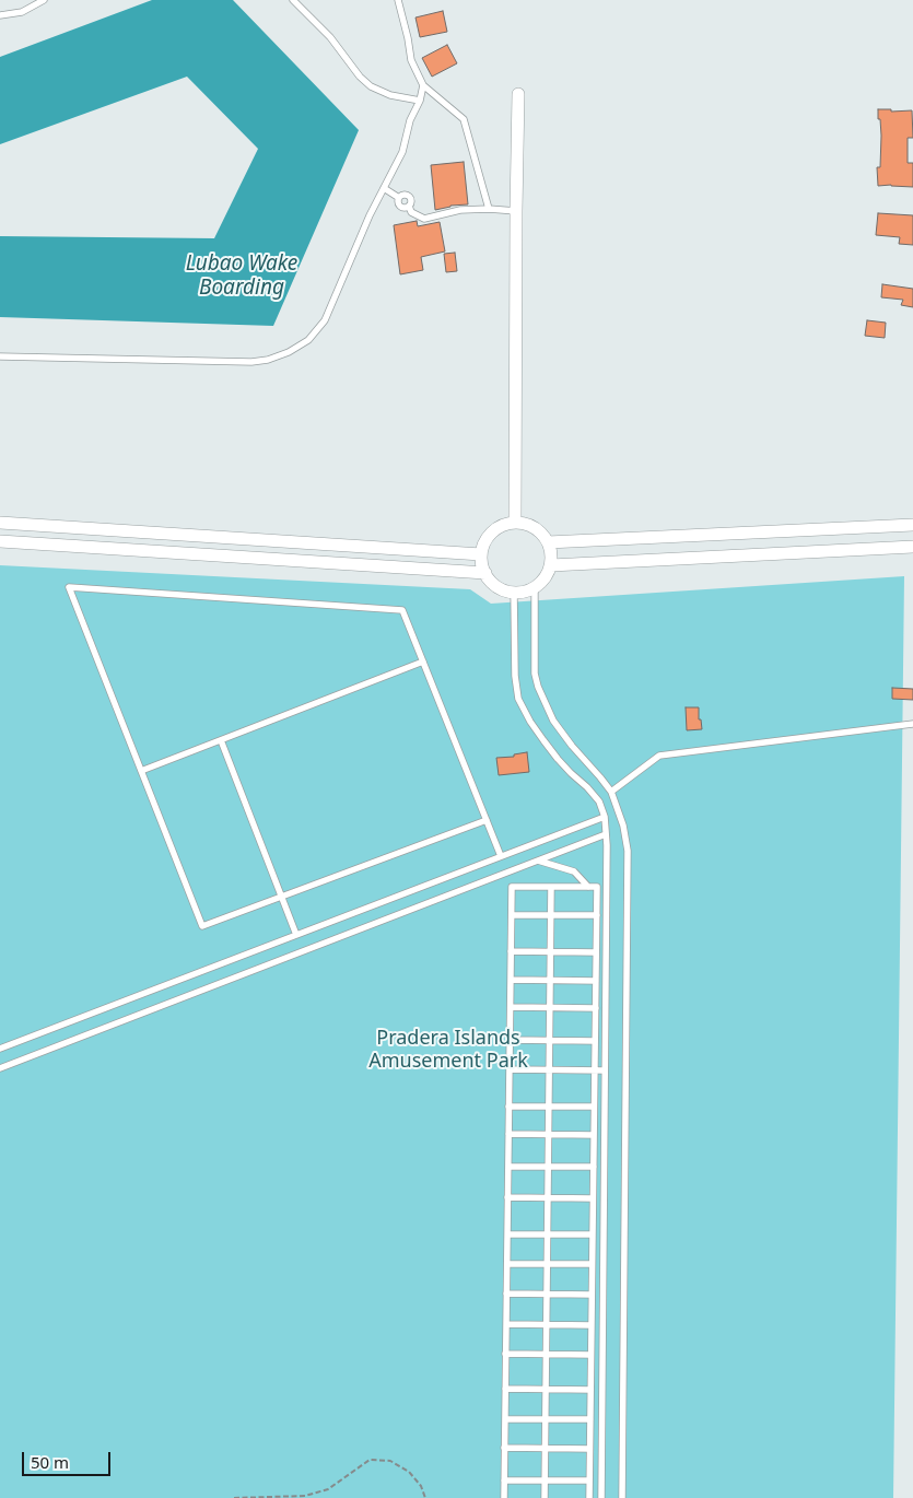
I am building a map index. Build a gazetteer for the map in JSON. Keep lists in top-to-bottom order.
{
  "water": ["Lubao Wake Boarding"],
  "parks": ["Pradera Islands Amusement Park"],
  "scale_bar": "50 m"
}
